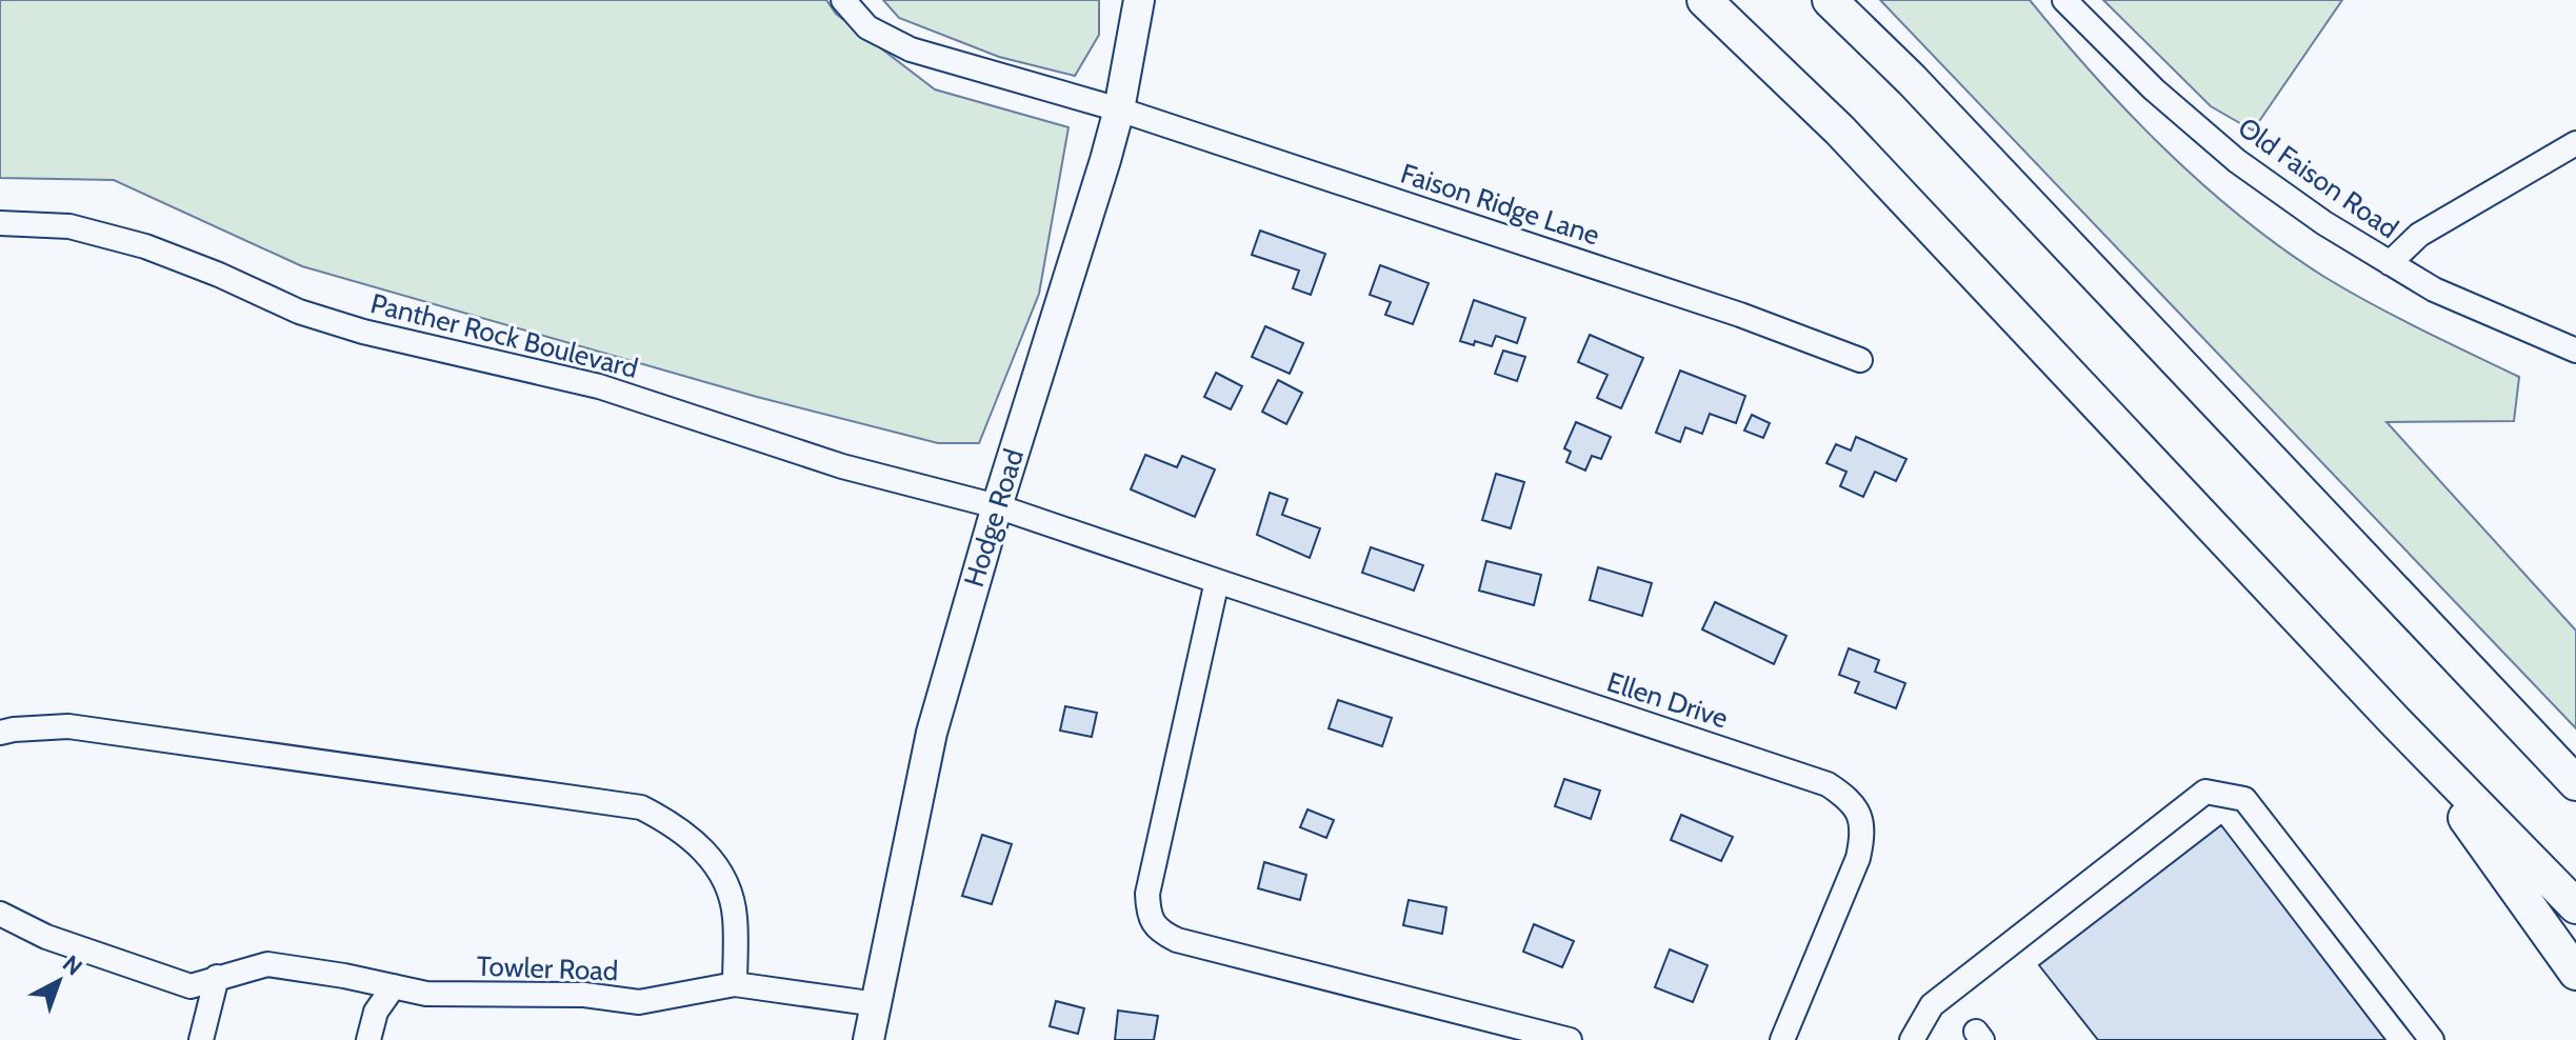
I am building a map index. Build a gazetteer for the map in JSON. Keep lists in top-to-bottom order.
{
  "streets": {
    "main road": ["Hodge Road"],
    "street": [
      "Old Faison Road",
      "Faison Ridge Lane",
      "Panther Rock Boulevard",
      "Ellen Drive",
      "Towler Road"
    ]
  },
  "crossings": [
    ["Faison Ridge Lane", "Hodge Road"],
    ["Panther Rock Boulevard", "Hodge Road"],
    ["Panther Rock Boulevard", "Ellen Drive"],
    ["Hodge Road", "Ellen Drive"],
    ["Hodge Road", "Towler Road"]
  ],
  "north": "top right"
}
